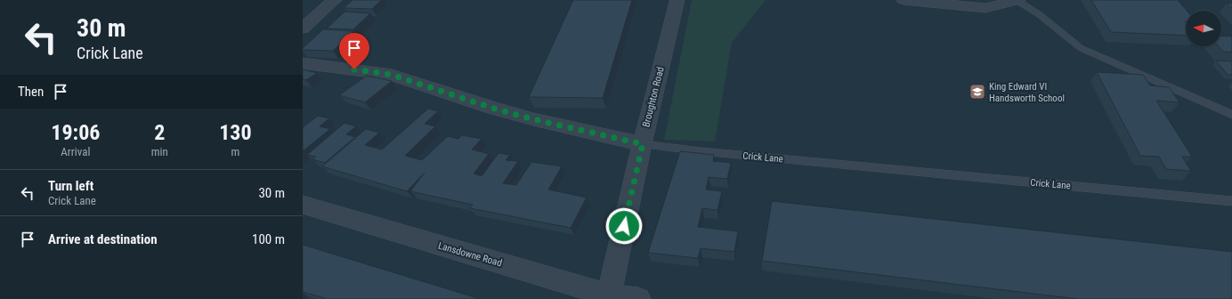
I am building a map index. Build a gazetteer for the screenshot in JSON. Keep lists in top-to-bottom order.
{
  "streets": {
    "street": ["Broughton Road", "Crick Lane", "Lansdowne Road"]
  },
  "crossings": [
    ["Broughton Road", "Crick Lane"],
    ["Broughton Road", "Lansdowne Road"]
  ],
  "places": {
    "school or university": ["King Edward VI Handsworth School"]
  },
  "north": "left",
  "page": {
    "turn": ["30 m", "Crick Lane"],
    "then": "Then",
    "eta": [
      "19:06",
      "Arrival",
      "2",
      "min",
      "130",
      "m"
    ],
    "list": [
      {
        "name": "Turn left",
        "note": "Crick Lane",
        "value": "30 m"
      },
      {
        "name": "Arrive at destination",
        "value": "100 m"
      }
    ]
  }
}
